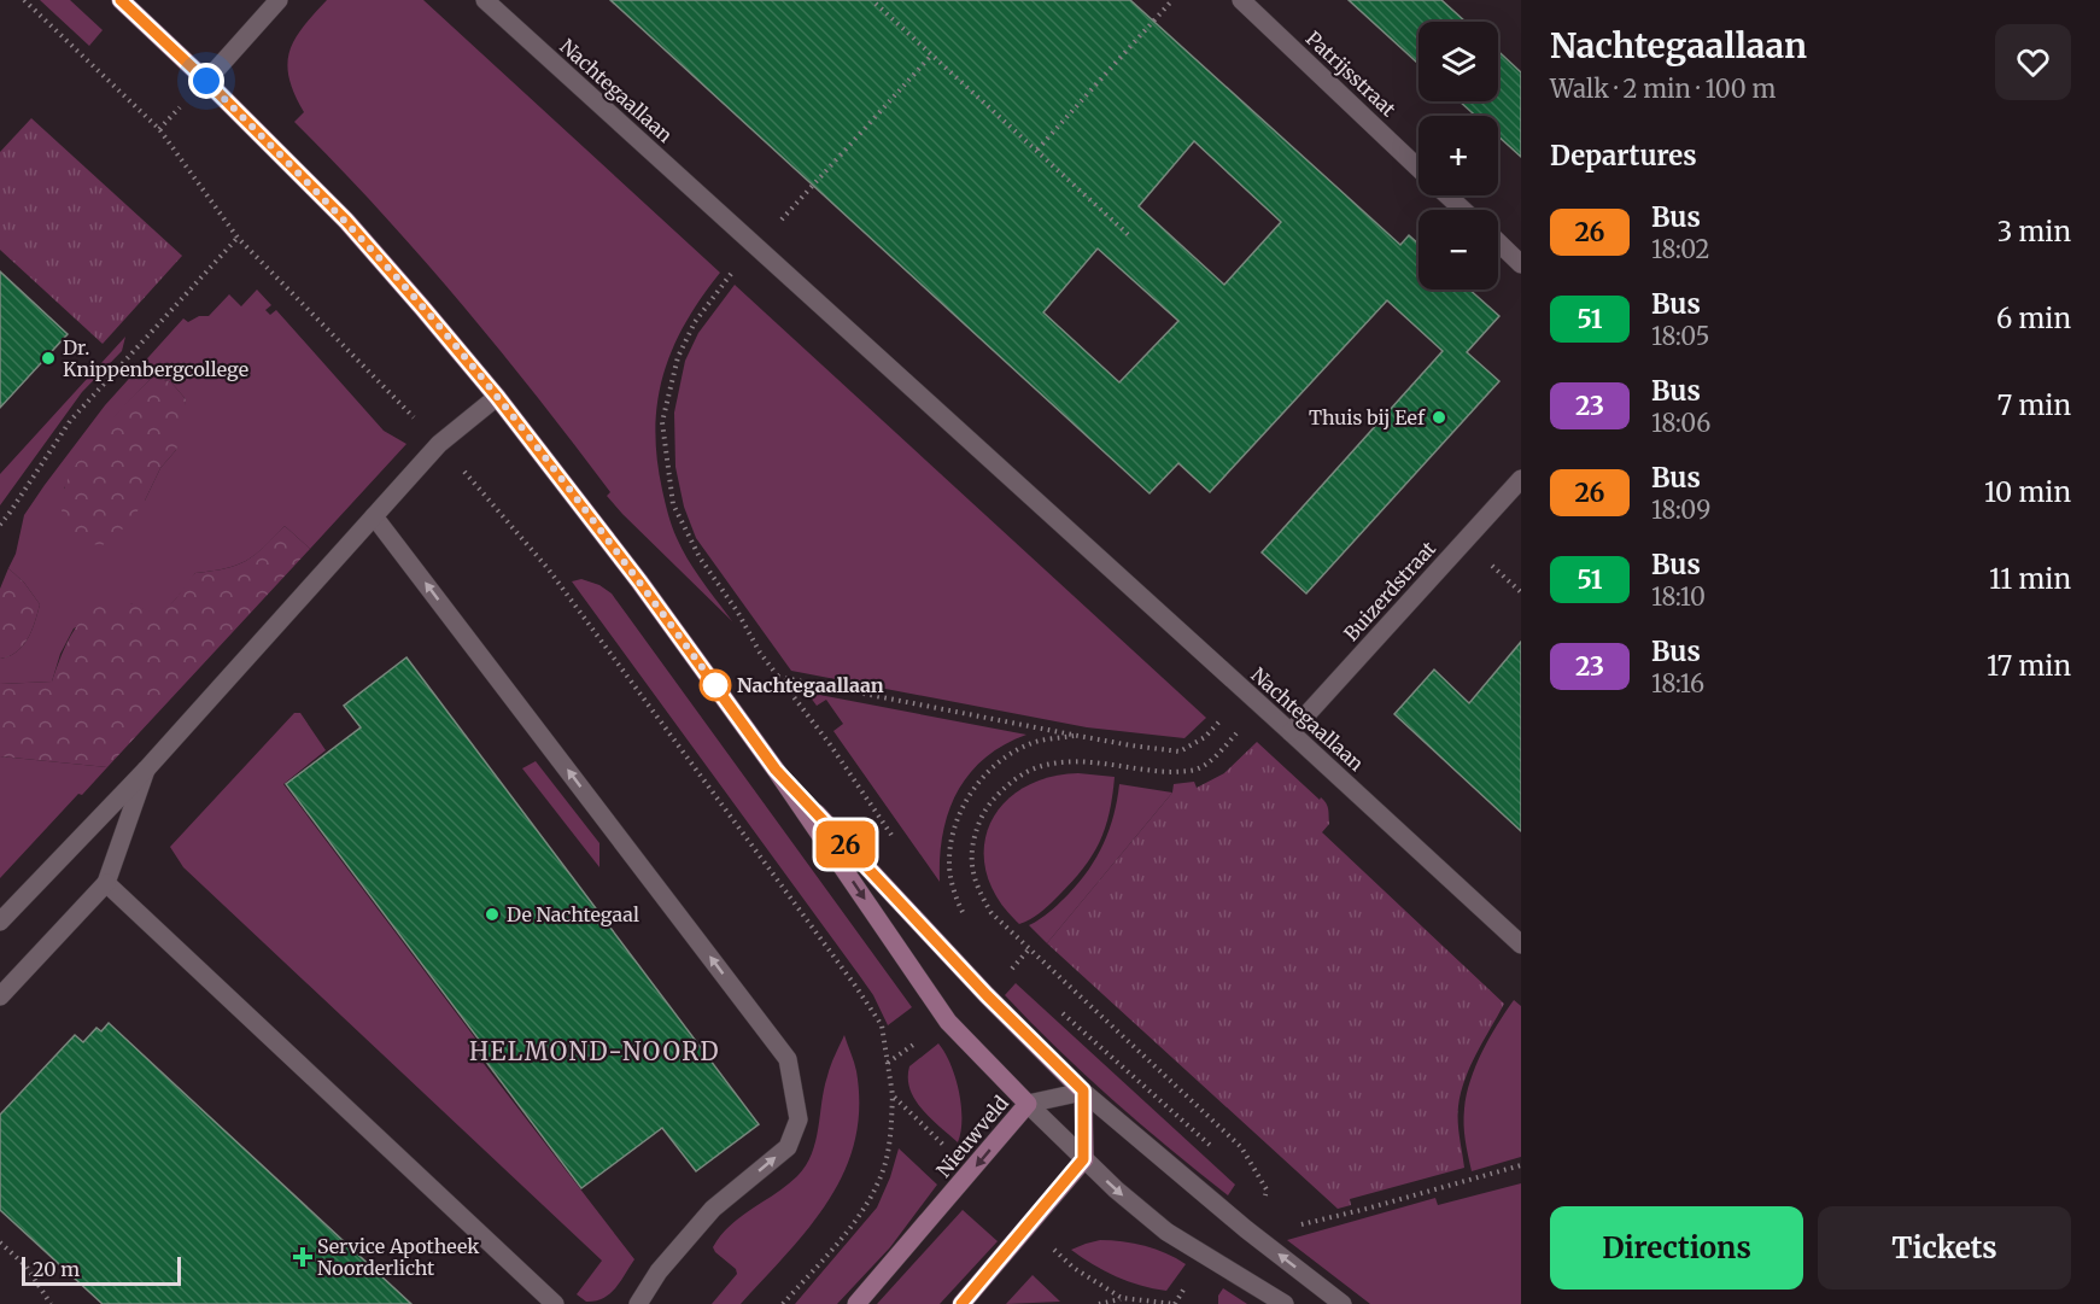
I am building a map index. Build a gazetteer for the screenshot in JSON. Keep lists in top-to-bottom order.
{
  "streets": {
    "street": [
      "Patrijsstraat",
      "Nachtegaallaan",
      "Buizerdstraat",
      "Nieuwveld"
    ]
  },
  "crossings": [
    ["Nachtegaallaan", "Buizerdstraat"]
  ],
  "districts": ["HELMOND-NOORD"],
  "places": {
    "other": [
      "Dr. Knippenbergcollege",
      "Thuis bij Eef",
      "Nachtegaallaan",
      "De Nachtegaal"
    ],
    "health": ["Service Apotheek Noorderlicht"]
  },
  "lines": ["bus line 26"],
  "scale_bar": "20 m",
  "page": {
    "on_map": "26",
    "heading": [
      ["Nachtegaallaan", "Walk · 2 min · 100 m"],
      "Departures"
    ],
    "map_buttons": ["+", "−"],
    "list": [
      {
        "mark": "26",
        "name": "Bus",
        "note": "18:02",
        "value": "3 min"
      },
      {
        "mark": "51",
        "name": "Bus",
        "note": "18:05",
        "value": "6 min"
      },
      {
        "mark": "23",
        "name": "Bus",
        "note": "18:06",
        "value": "7 min"
      },
      {
        "mark": "26",
        "name": "Bus",
        "note": "18:09",
        "value": "10 min"
      },
      {
        "mark": "51",
        "name": "Bus",
        "note": "18:10",
        "value": "11 min"
      },
      {
        "mark": "23",
        "name": "Bus",
        "note": "18:16",
        "value": "17 min"
      }
    ],
    "buttons": ["Directions", "Tickets"],
    "scale": "20 m"
  }
}
